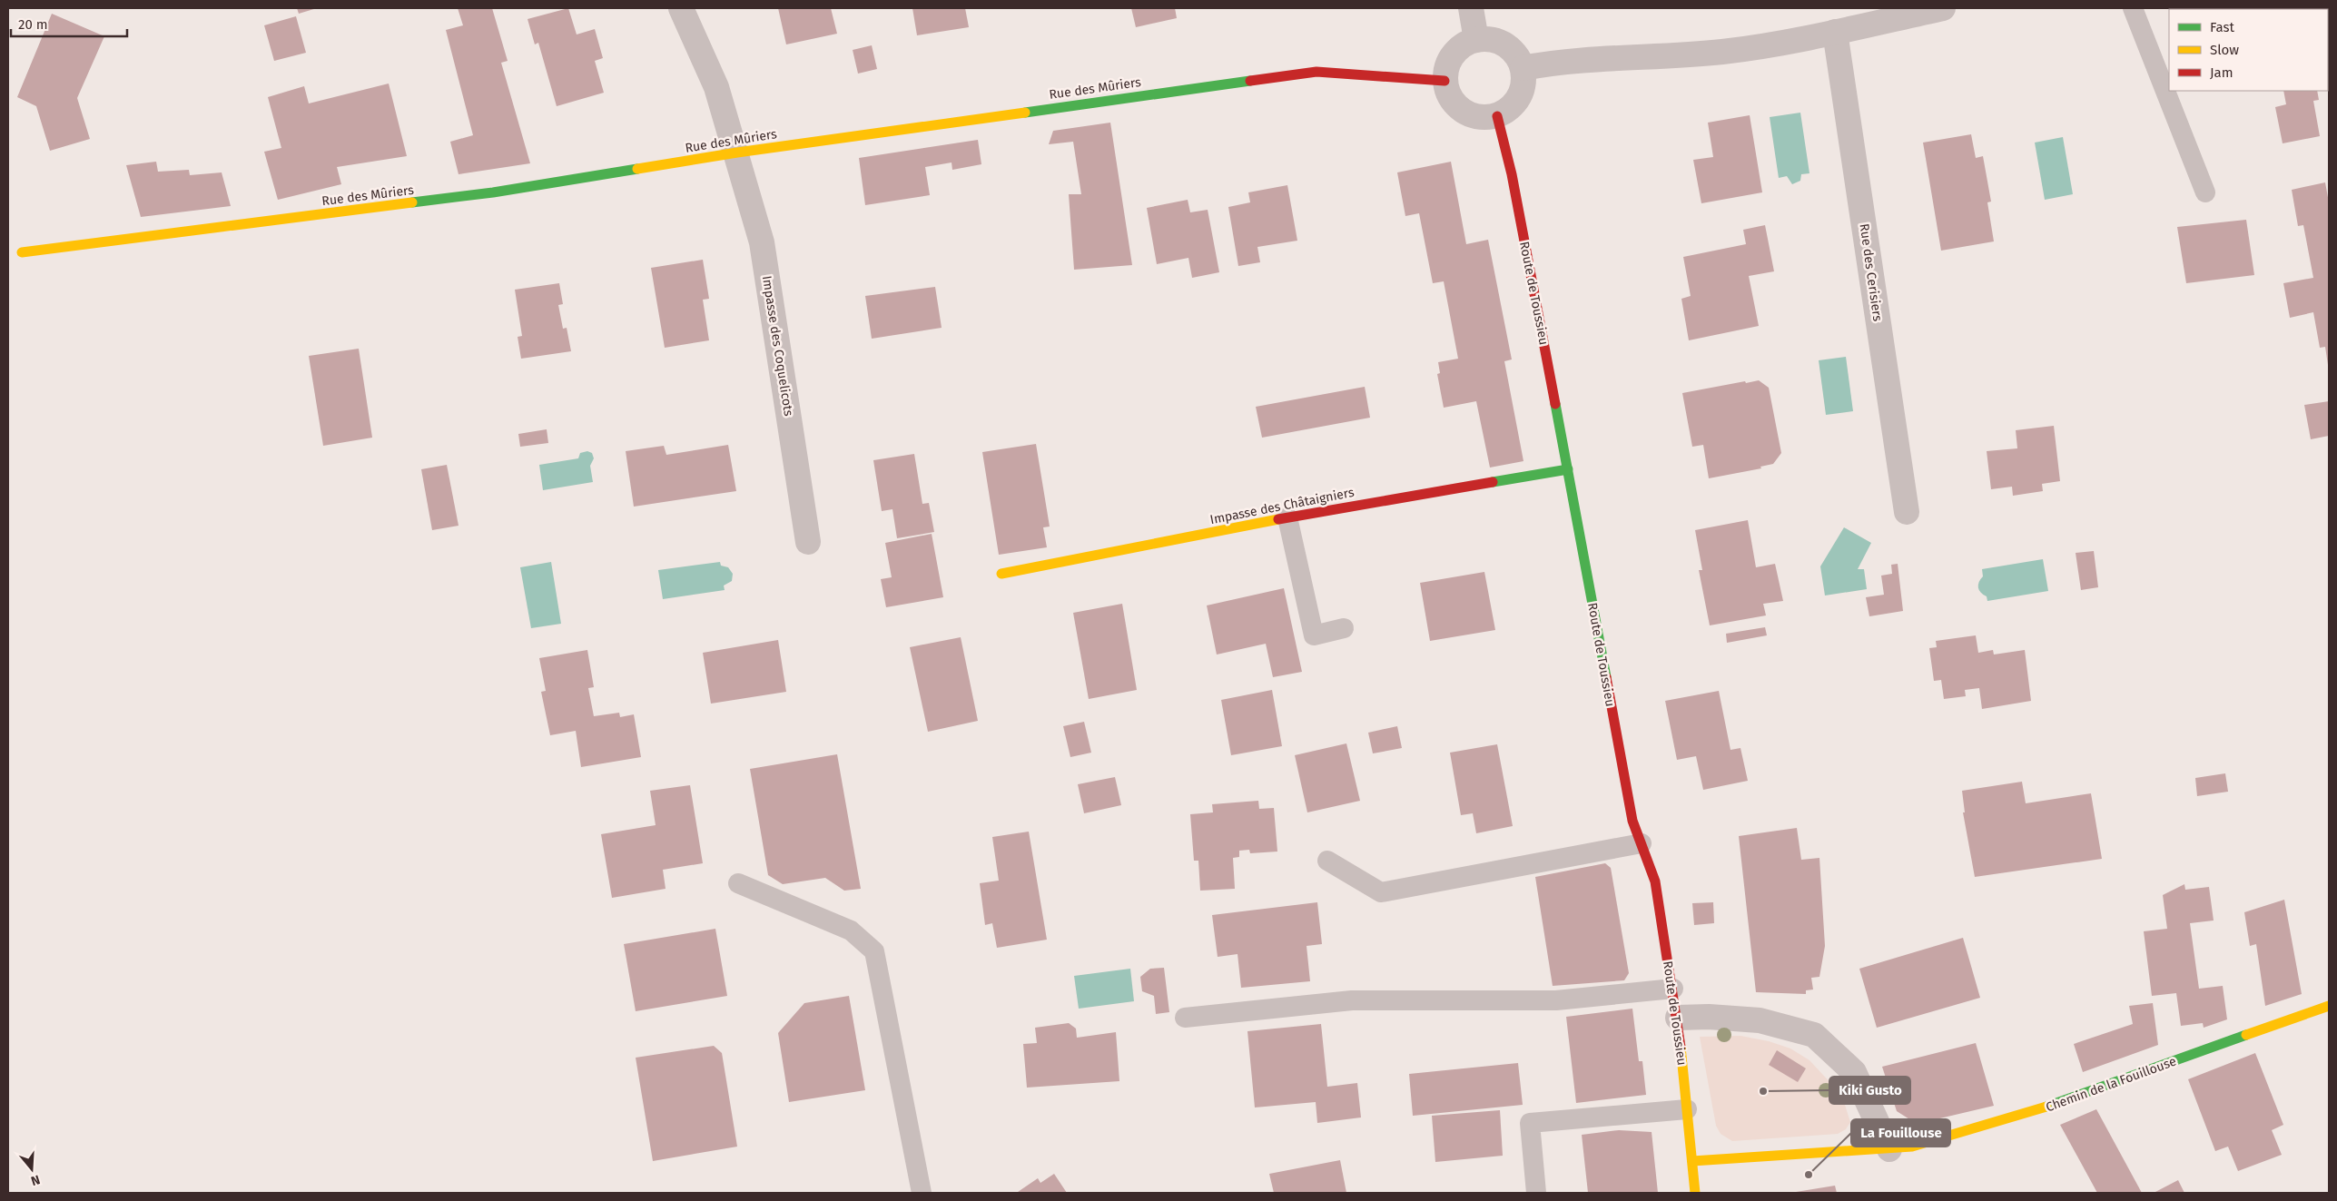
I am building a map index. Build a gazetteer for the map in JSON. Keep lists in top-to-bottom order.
{
  "streets": {
    "street": [
      "Rue des Mûriers",
      "Rue des Cerisiers",
      "Route de Toussieu",
      "Impasse des Coquelicots",
      "Impasse des Châtaigniers",
      "Chemin de la Fouillouse"
    ]
  },
  "crossings": [
    ["Rue des Mûriers", "Route de Toussieu"],
    ["Rue des Mûriers", "Impasse des Coquelicots"],
    ["Route de Toussieu", "Impasse des Châtaigniers"],
    ["Route de Toussieu", "Chemin de la Fouillouse"]
  ],
  "places": ["Kiki Gusto", "La Fouillouse"],
  "legend": ["Fast", "Slow", "Jam"],
  "scale_bar": "20 m",
  "north": "bottom"
}
